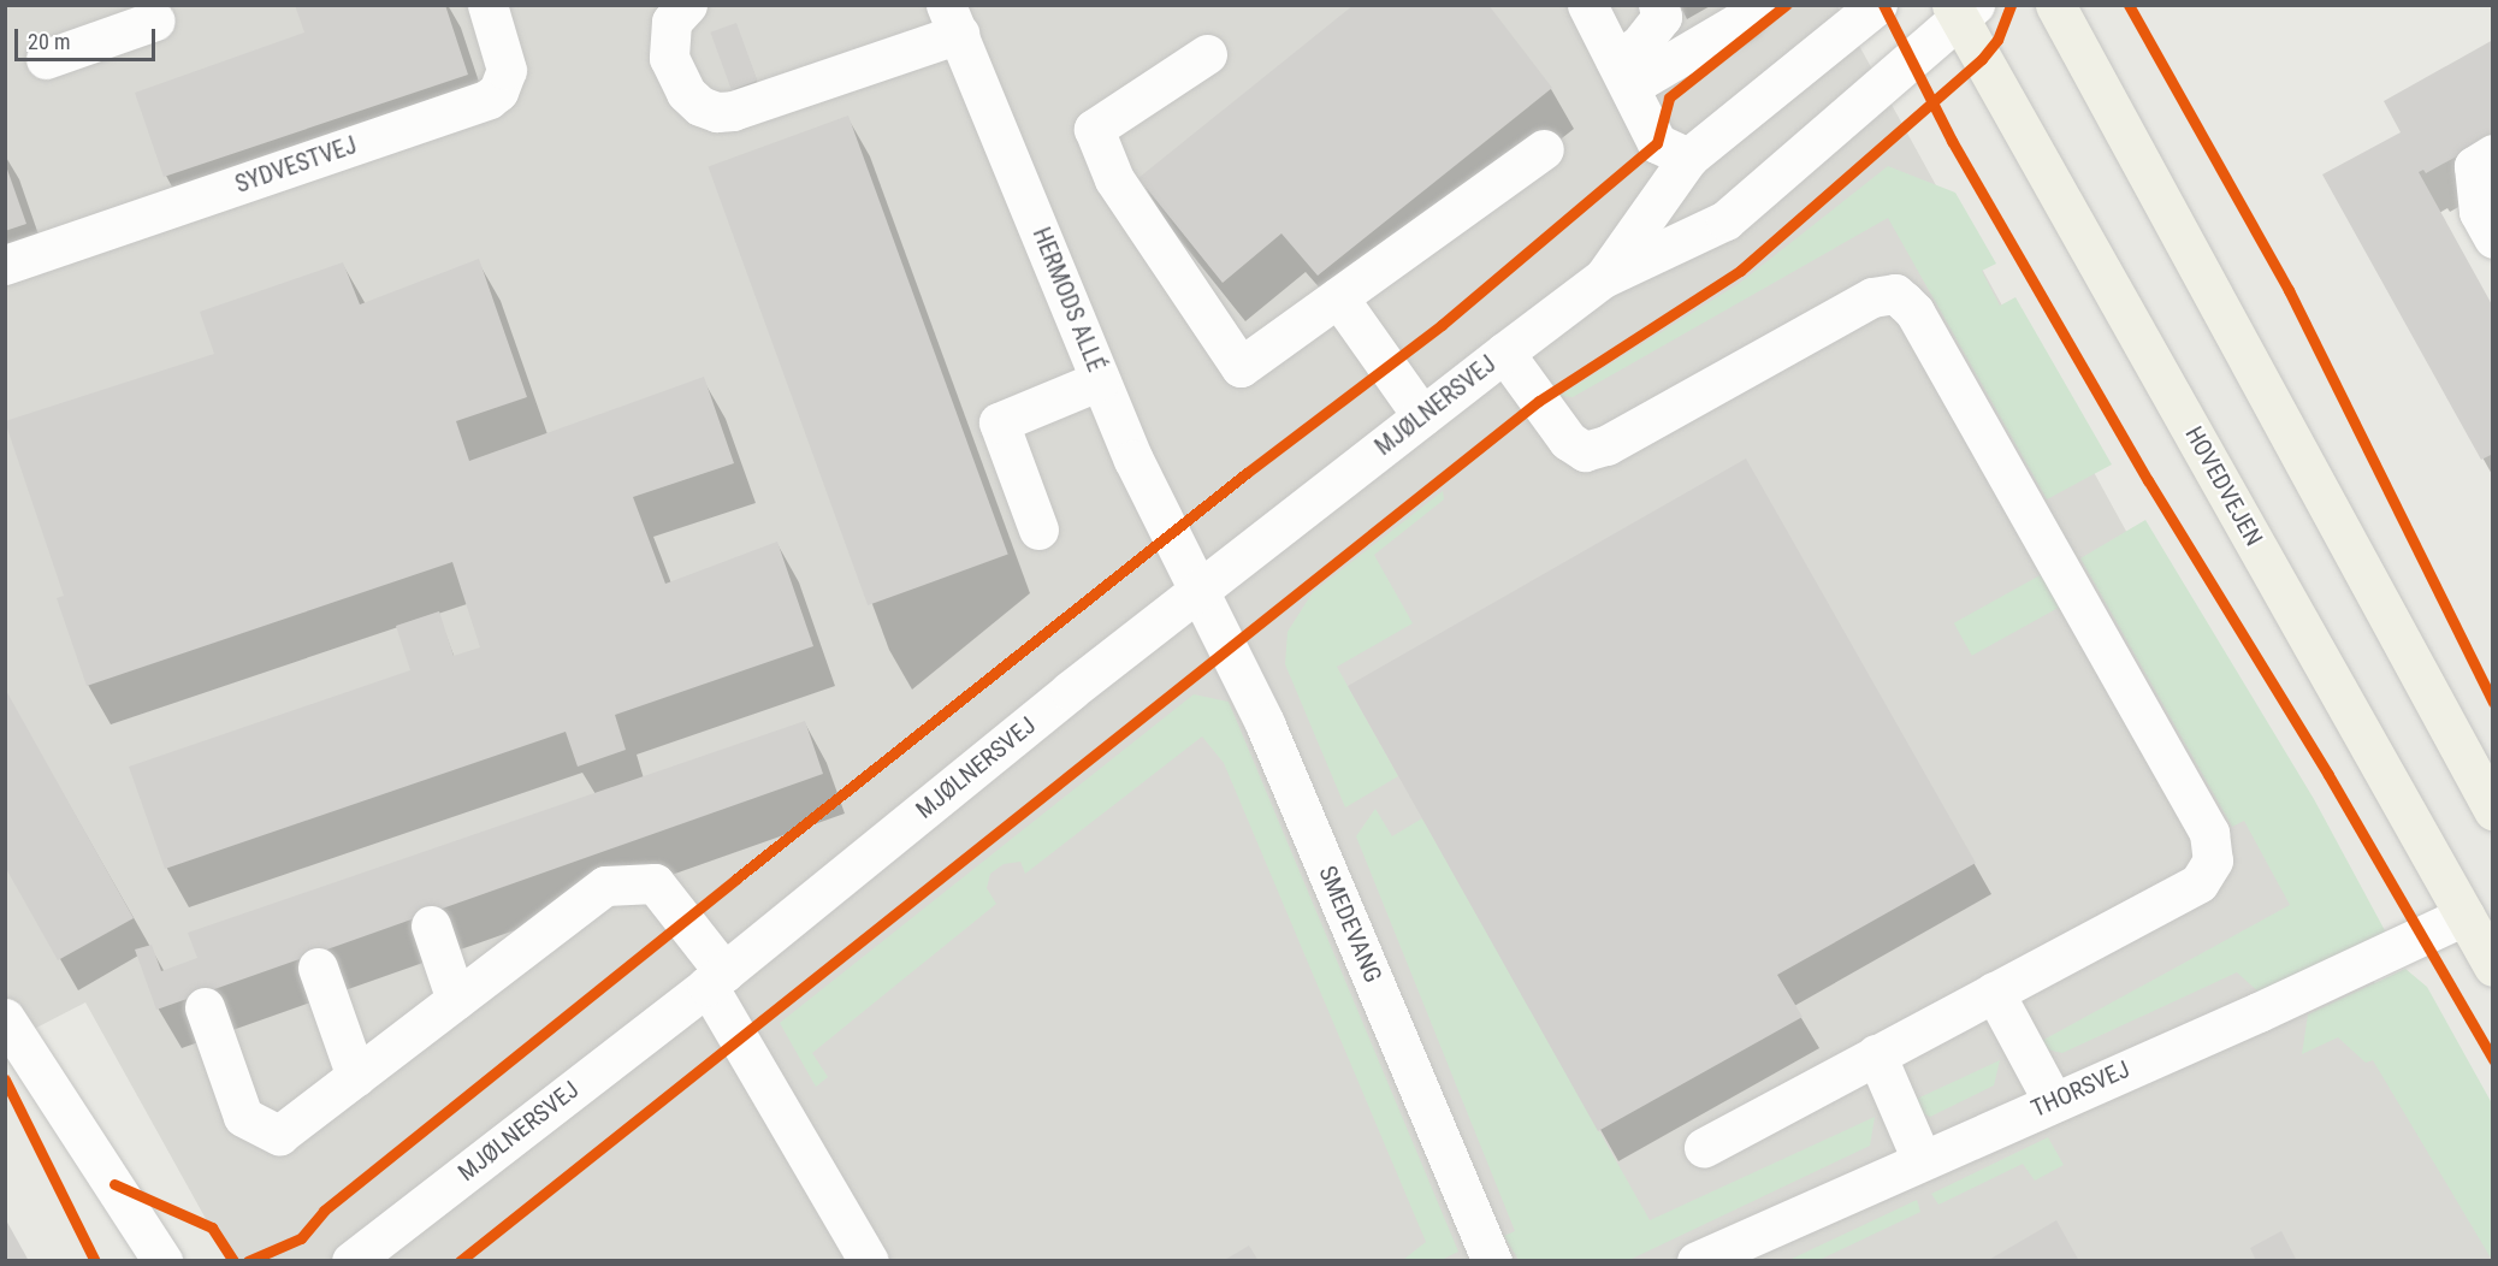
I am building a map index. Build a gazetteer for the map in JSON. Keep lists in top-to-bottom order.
{
  "streets": {
    "main road": ["HOVEDVEJEN"],
    "street": [
      "SYDVESTVEJ",
      "HERMODS ALLÉ",
      "MJØLNERSVEJ",
      "SMEDEVANG",
      "THORSVEJ"
    ]
  },
  "crossings": [
    ["HERMODS ALLÉ", "MJØLNERSVEJ"],
    ["HERMODS ALLÉ", "SMEDEVANG"],
    ["MJØLNERSVEJ", "HOVEDVEJEN"],
    ["MJØLNERSVEJ", "SMEDEVANG"],
    ["HOVEDVEJEN", "THORSVEJ"]
  ],
  "scale_bar": "20 m"
}
